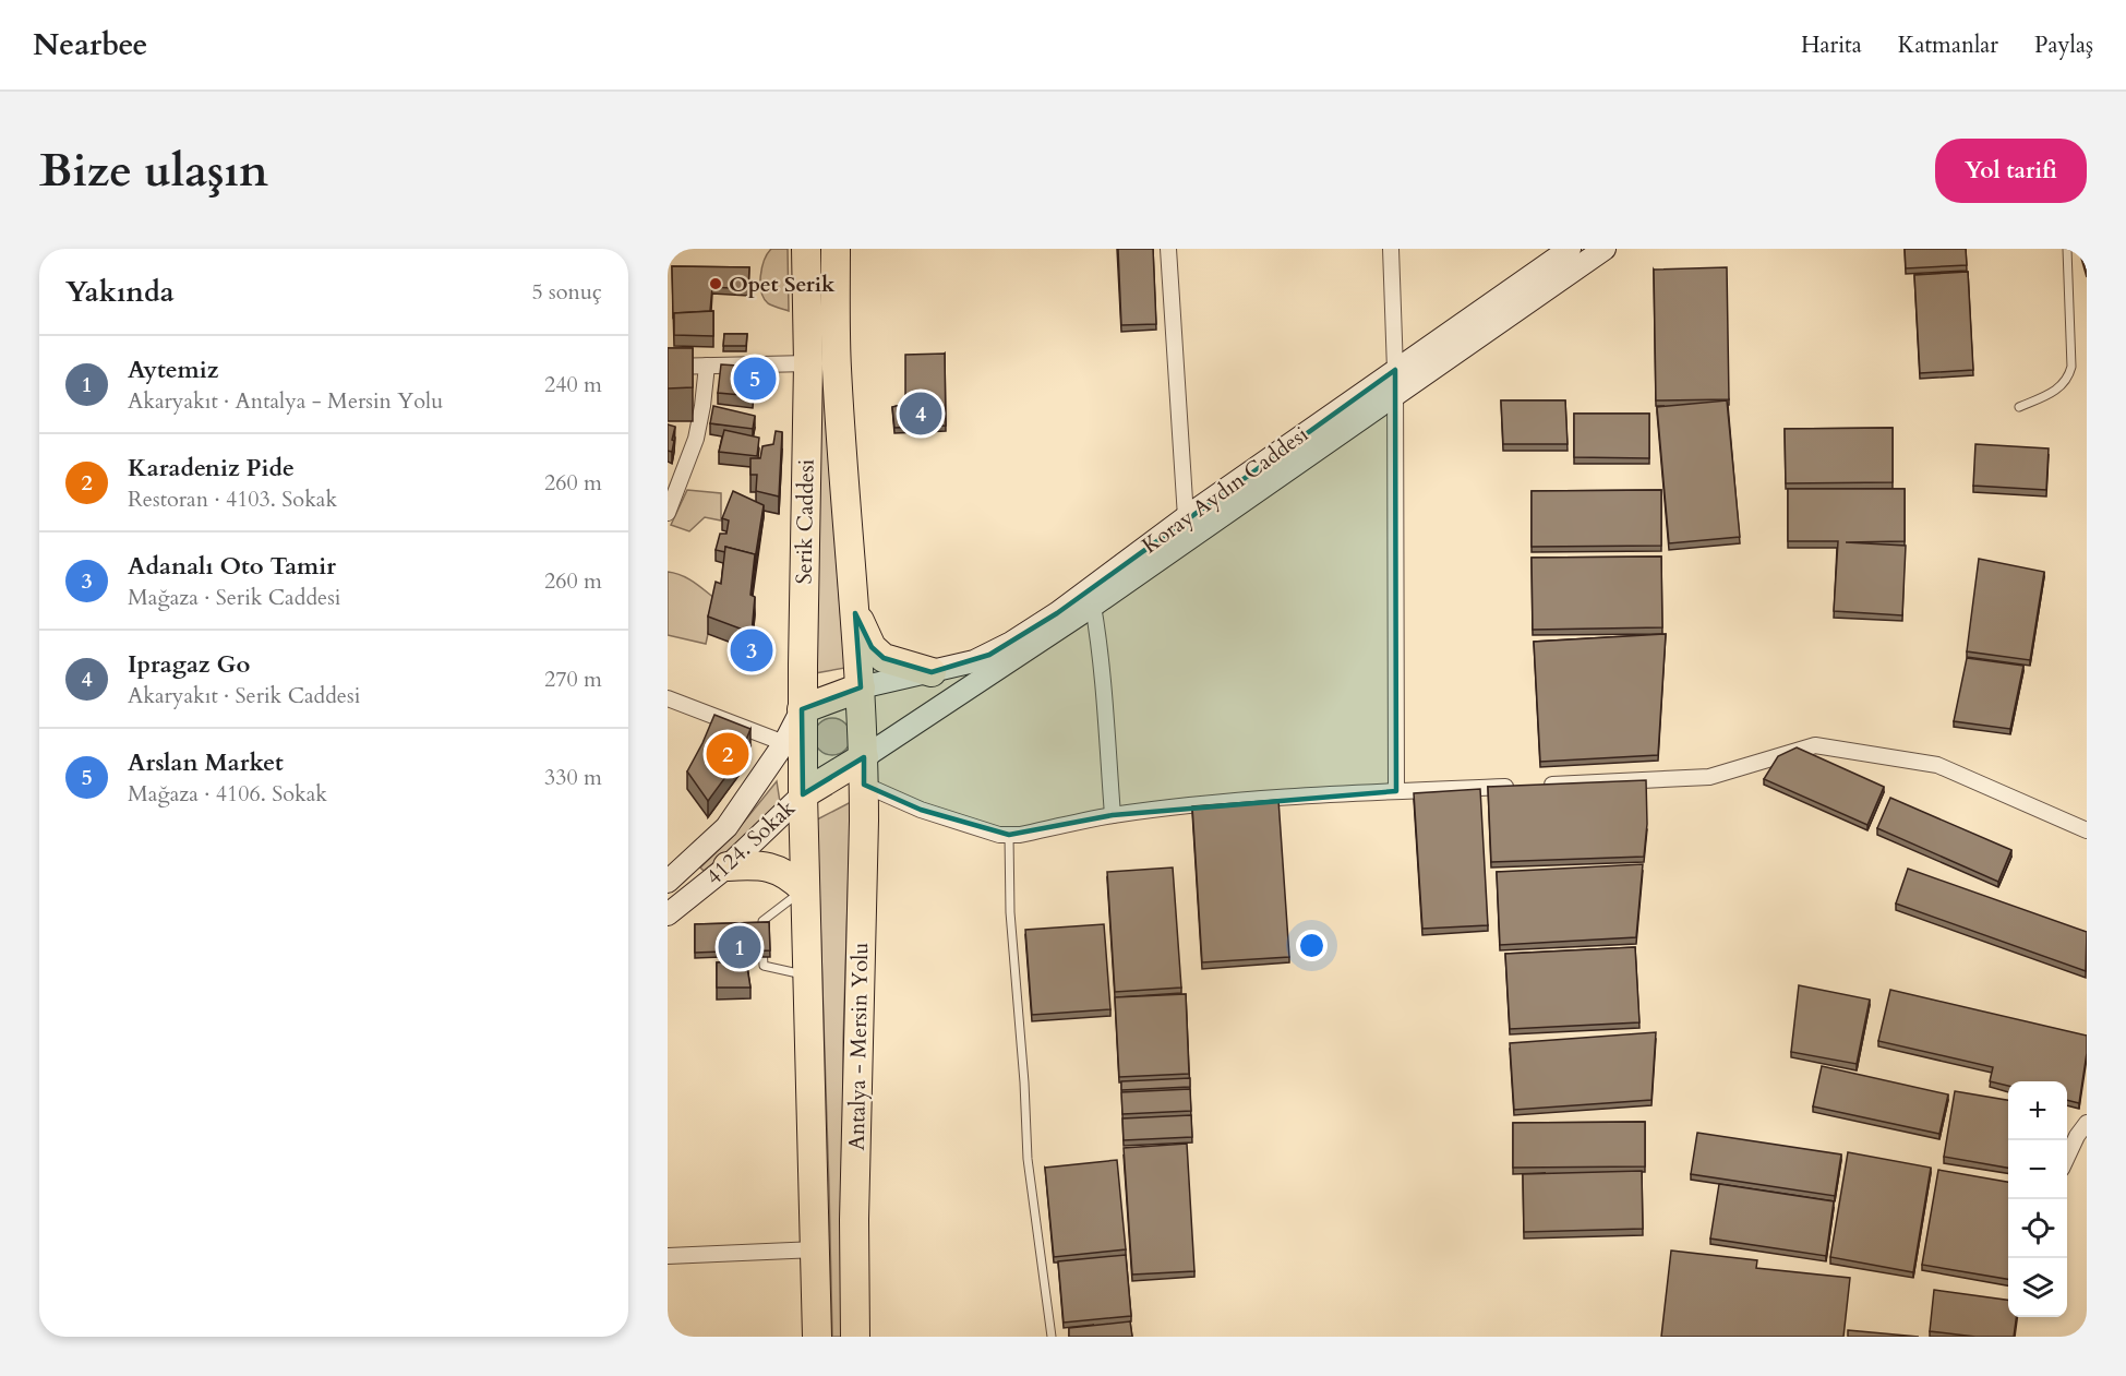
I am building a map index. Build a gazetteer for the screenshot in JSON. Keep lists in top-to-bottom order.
{
  "streets": {
    "highway": ["Serik Caddesi", "Antalya - Mersin Yolu"],
    "main road": ["Koray Aydın Caddesi", "4124. Sokak"]
  },
  "crossings": [
    ["Koray Aydın Caddesi", "Serik Caddesi"],
    ["Serik Caddesi", "4124. Sokak"],
    ["Serik Caddesi", "Antalya - Mersin Yolu"],
    ["4124. Sokak", "Antalya - Mersin Yolu"]
  ],
  "places": ["Opet Serik"],
  "page": {
    "header": "Nearbee",
    "nav": ["Harita", "Katmanlar", "Paylaş"],
    "buttons": "Yol tarifi",
    "title": "Bize ulaşın",
    "heading": ["Yakında", "5 sonuç"],
    "list": [
      {
        "mark": "1",
        "name": "Aytemiz",
        "note": "Akaryakıt · Antalya - Mersin Yolu",
        "value": "240 m"
      },
      {
        "mark": "2",
        "name": "Karadeniz Pide",
        "note": "Restoran · 4103. Sokak",
        "value": "260 m"
      },
      {
        "mark": "3",
        "name": "Adanalı Oto Tamir",
        "note": "Mağaza · Serik Caddesi",
        "value": "260 m"
      },
      {
        "mark": "4",
        "name": "Ipragaz Go",
        "note": "Akaryakıt · Serik Caddesi",
        "value": "270 m"
      },
      {
        "mark": "5",
        "name": "Arslan Market",
        "note": "Mağaza · 4106. Sokak",
        "value": "330 m"
      }
    ],
    "pins": [
      "5",
      "4",
      "3",
      "2",
      "1"
    ],
    "map_buttons": ["+", "−"]
  }
}
